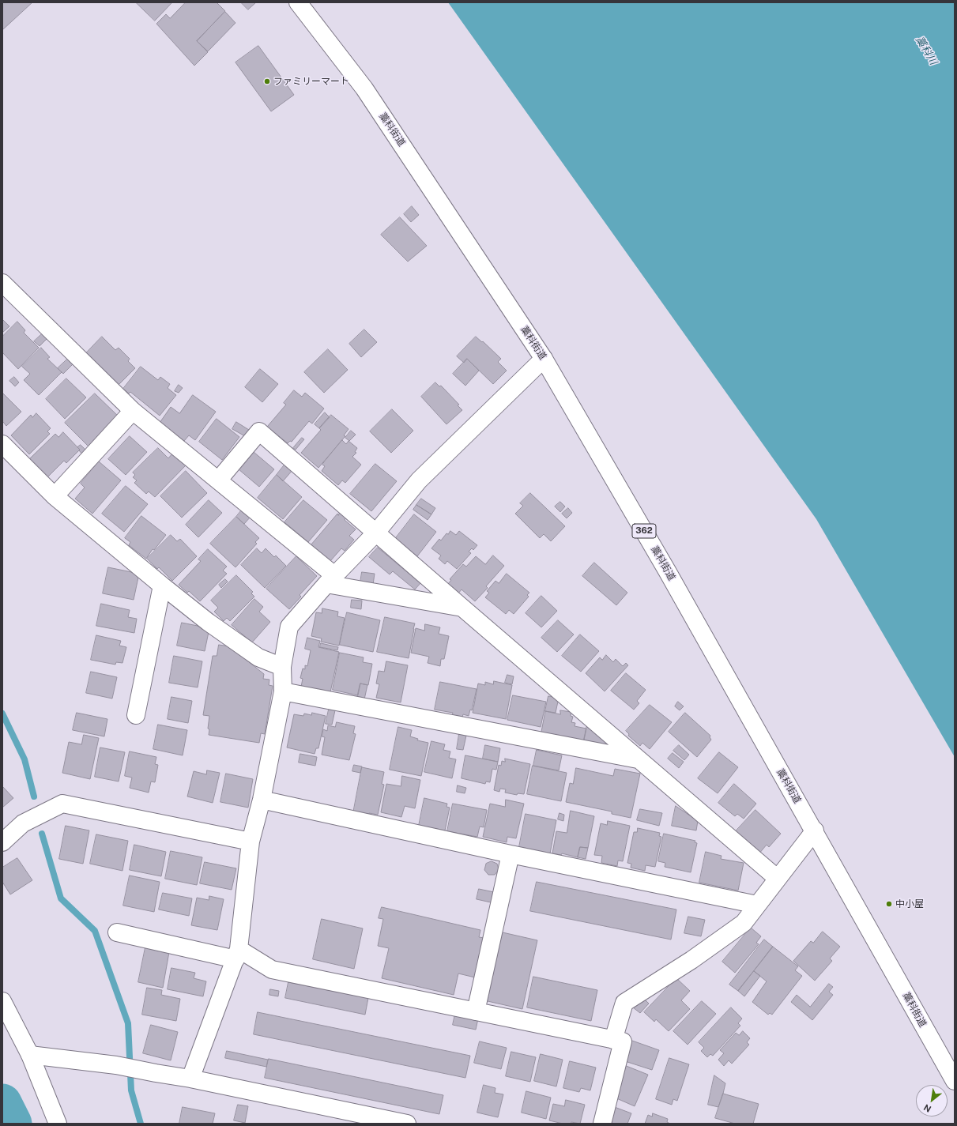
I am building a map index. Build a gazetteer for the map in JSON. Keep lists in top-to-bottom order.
{
  "streets": {
    "main road": ["藁科街道", "362"]
  },
  "water": ["藁科川"],
  "places": ["ファミリーマート", "中小屋"],
  "north": "bottom left"
}
